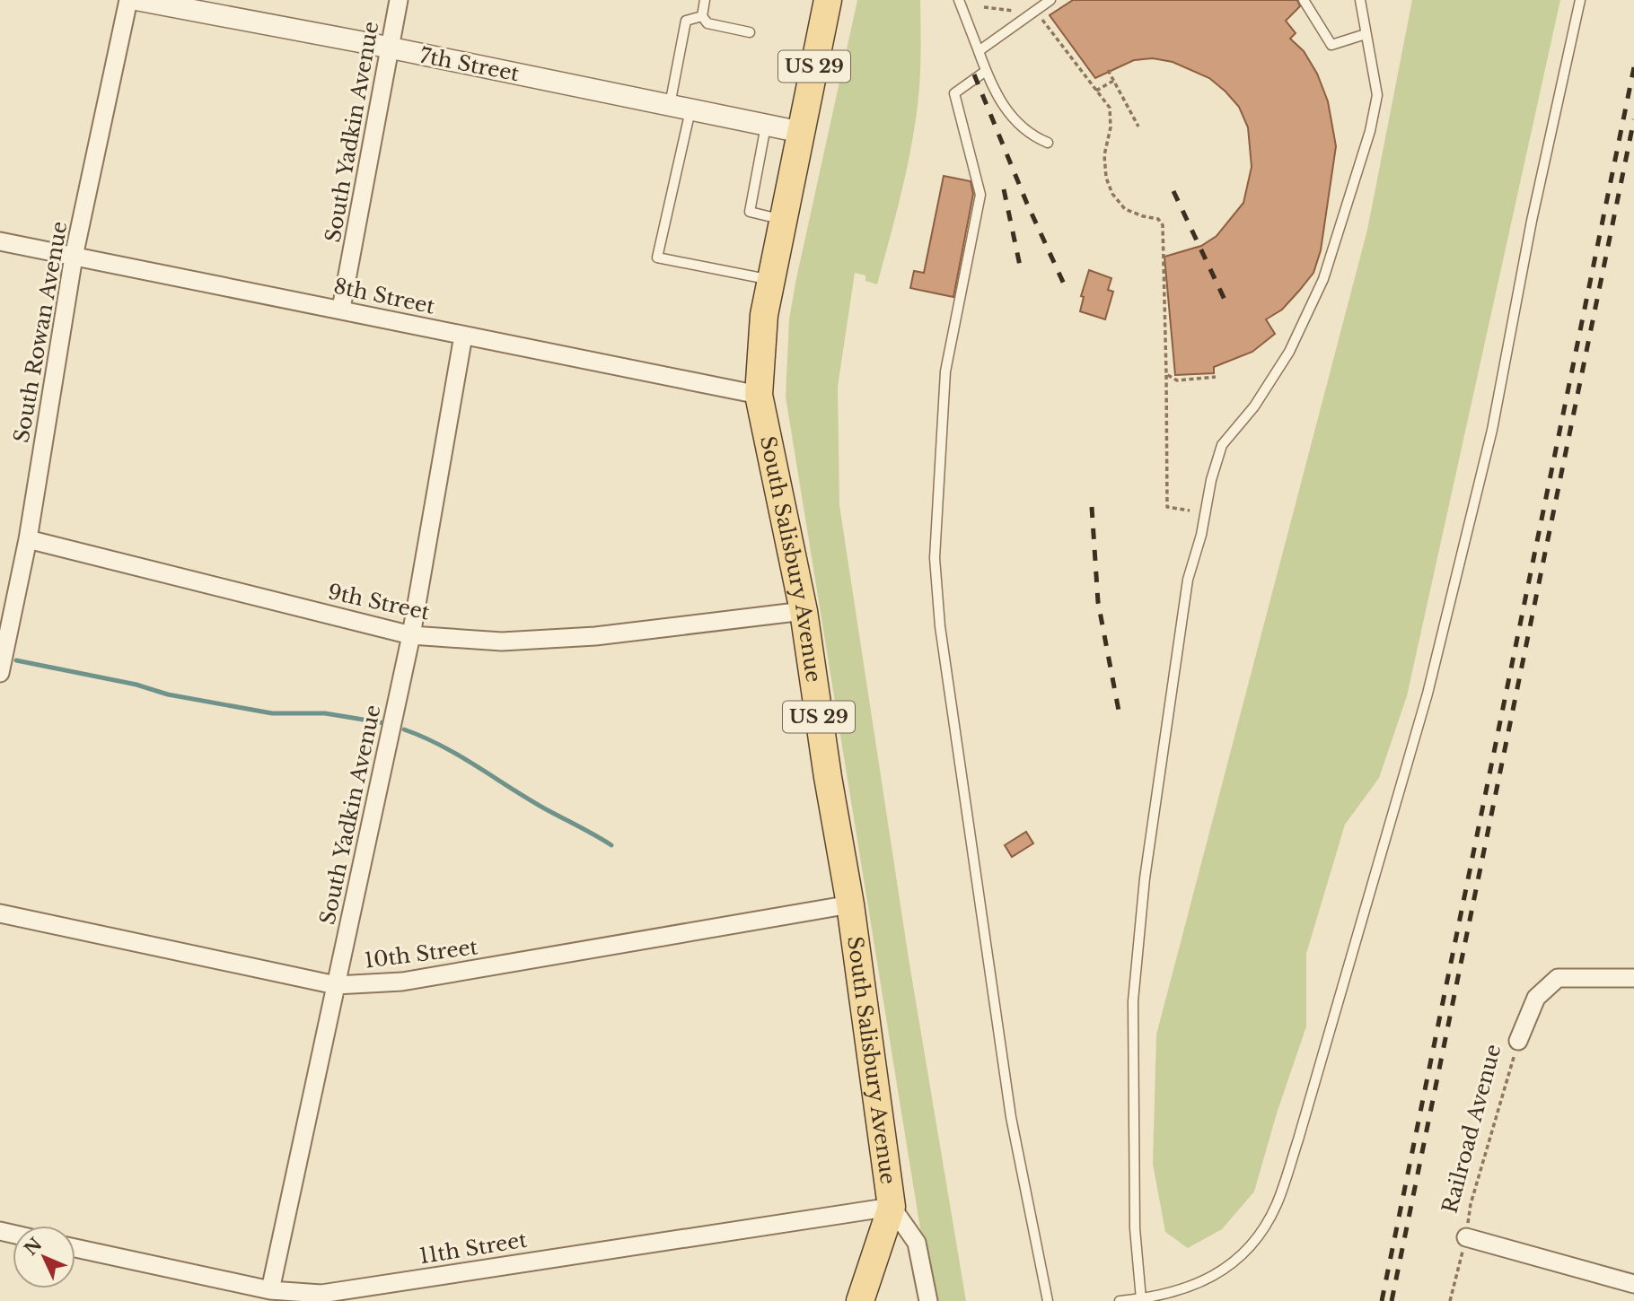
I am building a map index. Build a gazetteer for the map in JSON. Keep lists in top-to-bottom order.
{
  "streets": {
    "main road": ["US 29", "South Salisbury Avenue"],
    "street": [
      "7th Street",
      "South Yadkin Avenue",
      "8th Street",
      "South Rowan Avenue",
      "9th Street",
      "10th Street",
      "Railroad Avenue",
      "11th Street"
    ]
  },
  "crossings": [
    ["7th Street", "South Yadkin Avenue"],
    ["7th Street", "South Salisbury Avenue"],
    ["South Yadkin Avenue", "8th Street"],
    ["South Yadkin Avenue", "9th Street"],
    ["South Yadkin Avenue", "10th Street"],
    ["South Yadkin Avenue", "11th Street"],
    ["8th Street", "South Rowan Avenue"],
    ["8th Street", "South Salisbury Avenue"],
    ["South Rowan Avenue", "9th Street"],
    ["South Salisbury Avenue", "9th Street"],
    ["South Salisbury Avenue", "10th Street"],
    ["South Salisbury Avenue", "11th Street"]
  ],
  "north": "top left"
}
